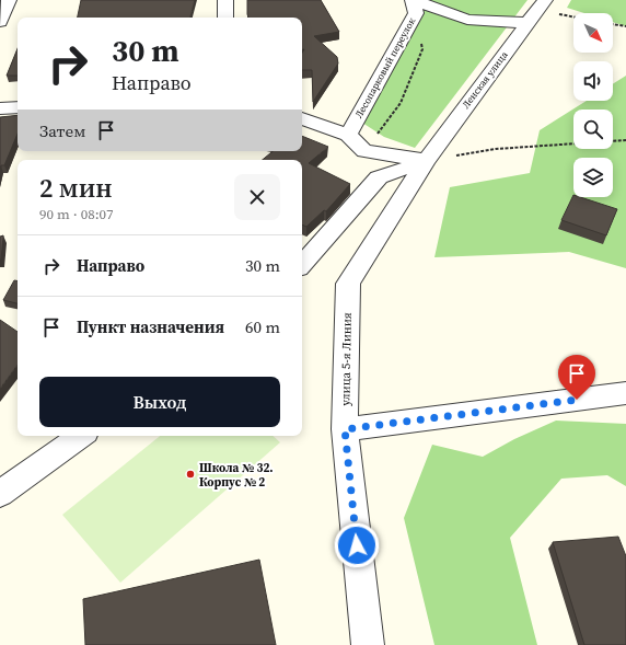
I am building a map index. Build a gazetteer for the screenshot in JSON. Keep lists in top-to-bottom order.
{
  "streets": {
    "street": ["Лесопарковый переулок", "Ленская улица", "улица 5-я Линия"]
  },
  "crossings": [
    ["Ленская улица", "улица 5-я Линия"]
  ],
  "places": ["Школа № 32. Корпус № 2"],
  "north": "bottom right",
  "page": {
    "turn": ["30 m", "Направо"],
    "then": "Затем",
    "heading": ["2 мин", "90 m · 08:07"],
    "list": [
      {
        "name": "Направо",
        "value": "30 m"
      },
      {
        "name": "Пункт назначения",
        "value": "60 m"
      }
    ],
    "buttons": "Выход"
  }
}
